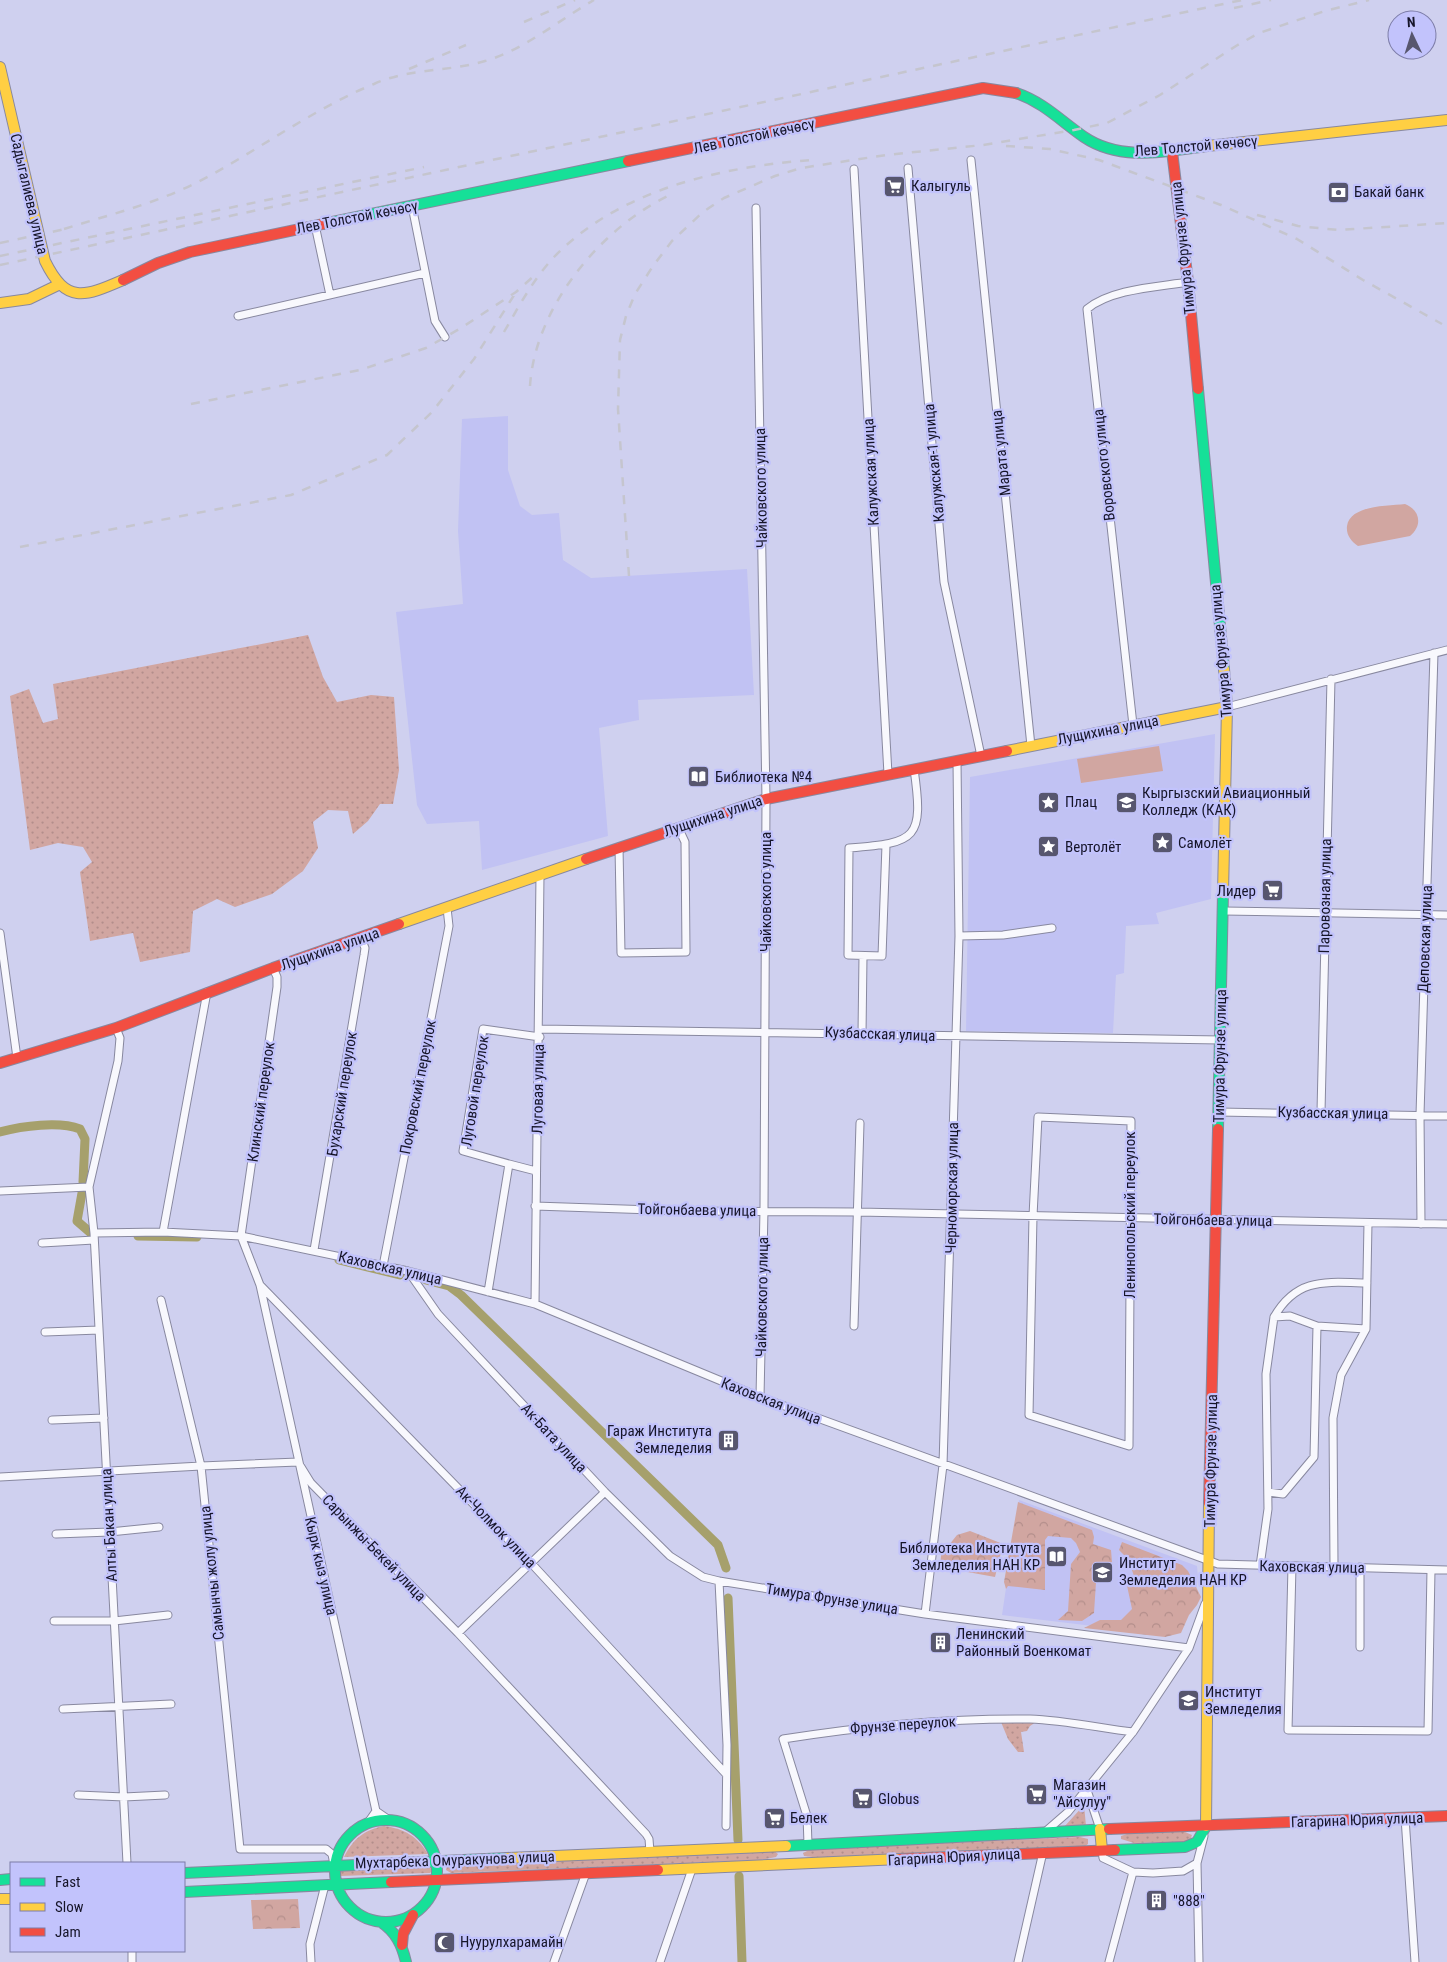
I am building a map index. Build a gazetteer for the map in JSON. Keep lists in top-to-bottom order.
{
  "streets": {
    "main road": [
      "Лев Толстой көчөсү",
      "Садыгалиева улица",
      "Тимура Фрунзе улица",
      "Лущихина улица",
      "Гагарина Юрия улица",
      "Мухтарбека Омуракунова улица"
    ],
    "street": [
      "Марата улица",
      "Калужская-1 улица",
      "Воровского улица",
      "Калужская улица",
      "Чайковского улица",
      "Паровозная улица",
      "Деповская улица",
      "Кузбасская улица",
      "Покровский переулок",
      "Луговая улица",
      "Луговой переулок",
      "Бухарский переулок",
      "Клинский переулок",
      "Черноморская улица",
      "Тойгонбаева улица",
      "Ленинопольский переулок",
      "Каховская улица",
      "Ак-Бата улица",
      "Алты Бакан улица",
      "Ак-Чолмок улица",
      "Сарынжы-Бекей улица",
      "Кырк кыз улица",
      "Самынчы жолу улица",
      "Фрунзе переулок"
    ]
  },
  "crossings": [
    ["Лев Толстой көчөсү", "Садыгалиева улица"],
    ["Лев Толстой көчөсү", "Тимура Фрунзе улица"],
    ["Тимура Фрунзе улица", "Воровского улица"],
    ["Тимура Фрунзе улица", "Лущихина улица"],
    ["Тимура Фрунзе улица", "Кузбасская улица"],
    ["Тимура Фрунзе улица", "Черноморская улица"],
    ["Тимура Фрунзе улица", "Тойгонбаева улица"],
    ["Тимура Фрунзе улица", "Каховская улица"],
    ["Тимура Фрунзе улица", "Ак-Бата улица"],
    ["Тимура Фрунзе улица", "Гагарина Юрия улица"],
    ["Марата улица", "Лущихина улица"],
    ["Калужская-1 улица", "Лущихина улица"],
    ["Воровского улица", "Лущихина улица"],
    ["Калужская улица", "Лущихина улица"],
    ["Чайковского улица", "Лущихина улица"],
    ["Чайковского улица", "Кузбасская улица"],
    ["Чайковского улица", "Тойгонбаева улица"],
    ["Чайковского улица", "Каховская улица"],
    ["Лущихина улица", "Паровозная улица"],
    ["Лущихина улица", "Деповская улица"],
    ["Лущихина улица", "Покровский переулок"],
    ["Лущихина улица", "Луговая улица"],
    ["Лущихина улица", "Бухарский переулок"],
    ["Лущихина улица", "Клинский переулок"],
    ["Лущихина улица", "Черноморская улица"],
    ["Паровозная улица", "Кузбасская улица"],
    ["Деповская улица", "Кузбасская улица"],
    ["Деповская улица", "Тойгонбаева улица"],
    ["Кузбасская улица", "Луговая улица"],
    ["Кузбасская улица", "Черноморская улица"],
    ["Покровский переулок", "Каховская улица"],
    ["Луговая улица", "Луговой переулок"],
    ["Луговая улица", "Тойгонбаева улица"],
    ["Луговая улица", "Каховская улица"],
    ["Бухарский переулок", "Каховская улица"],
    ["Клинский переулок", "Каховская улица"],
    ["Клинский переулок", "Кырк кыз улица"],
    ["Черноморская улица", "Тойгонбаева улица"],
    ["Черноморская улица", "Каховская улица"],
    ["Тойгонбаева улица", "Ленинопольский переулок"],
    ["Каховская улица", "Ак-Бата улица"],
    ["Каховская улица", "Алты Бакан улица"],
    ["Каховская улица", "Кырк кыз улица"],
    ["Ак-Чолмок улица", "Кырк кыз улица"],
    ["Сарынжы-Бекей улица", "Кырк кыз улица"],
    ["Сарынжы-Бекей улица", "Мухтарбека Омуракунова улица"],
    ["Самынчы жолу улица", "Мухтарбека Омуракунова улица"],
    ["Фрунзе переулок", "Гагарина Юрия улица"],
    ["Гагарина Юрия улица", "Мухтарбека Омуракунова улица"]
  ],
  "places": {
    "supermarket": [
      "Калыгуль",
      "Лидер",
      "Магазин \"Айсулуу\"",
      "Globus",
      "Белек"
    ],
    "bank": ["Бакай банк"],
    "library": ["Библиотека №4", "Библиотека Института Земледелия НАН КР"],
    "place": ["Плац", "Самолёт", "Вертолёт"],
    "school or university": ["Кыргызский Авиационный Колледж (КАК)", "Институт Земледелия НАН КР", "Институт Земледелия"],
    "building": ["Гараж Института Земледелия", "Ленинский Районный Военкомат", "\"888\""],
    "mosque": ["Нуурулхарамайн"]
  },
  "legend": ["Fast", "Slow", "Jam"],
  "north": "top"
}
